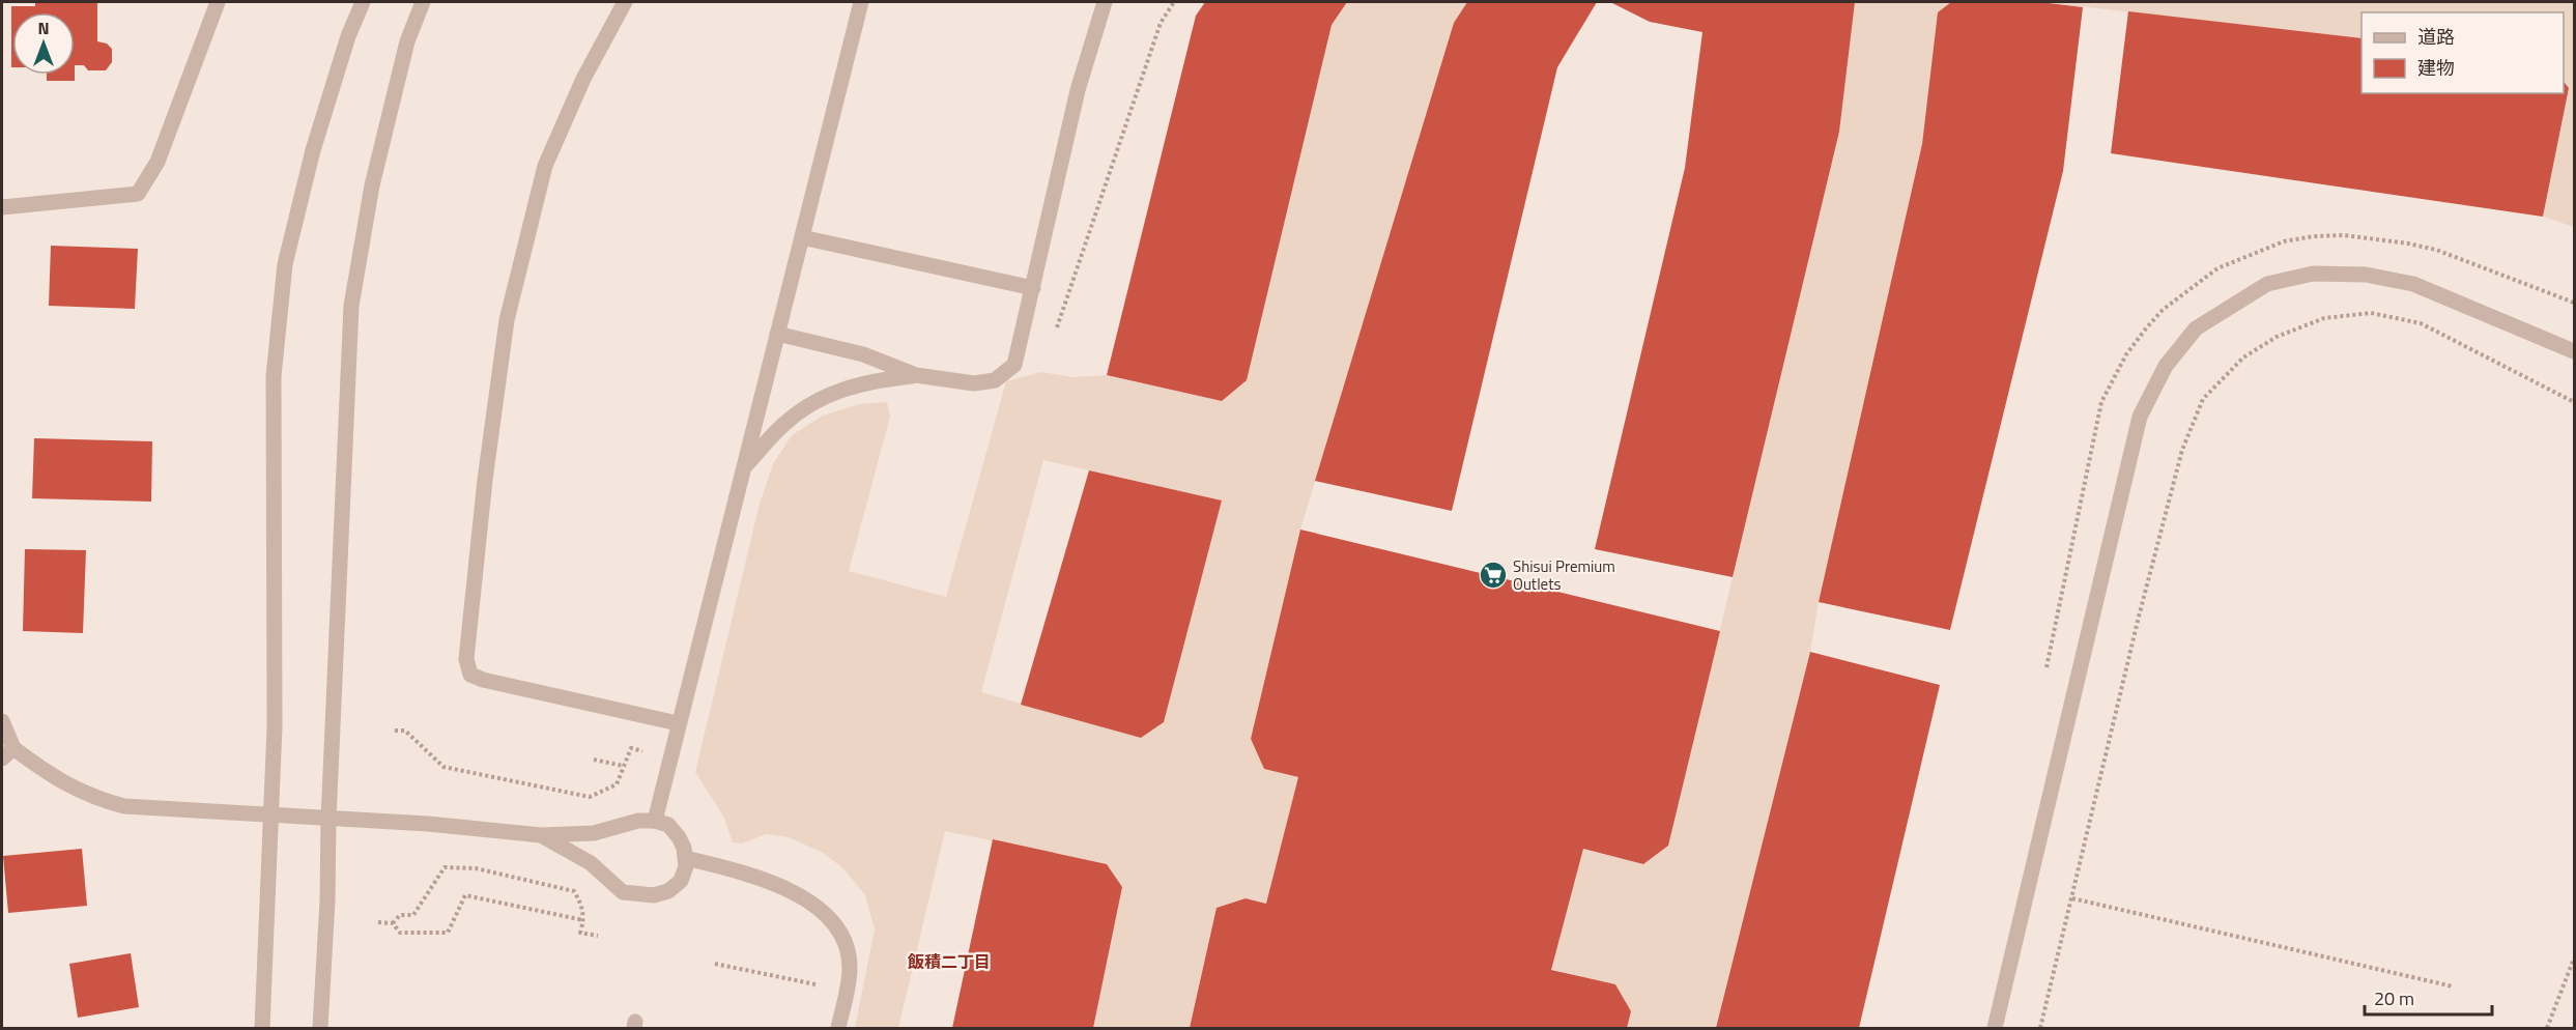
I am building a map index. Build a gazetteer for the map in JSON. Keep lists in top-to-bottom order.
{
  "districts": ["飯積二丁目"],
  "places": {
    "supermarket": ["Shisui Premium Outlets"]
  },
  "legend": ["道路", "建物"],
  "scale_bar": "20 m",
  "north": "top"
}
